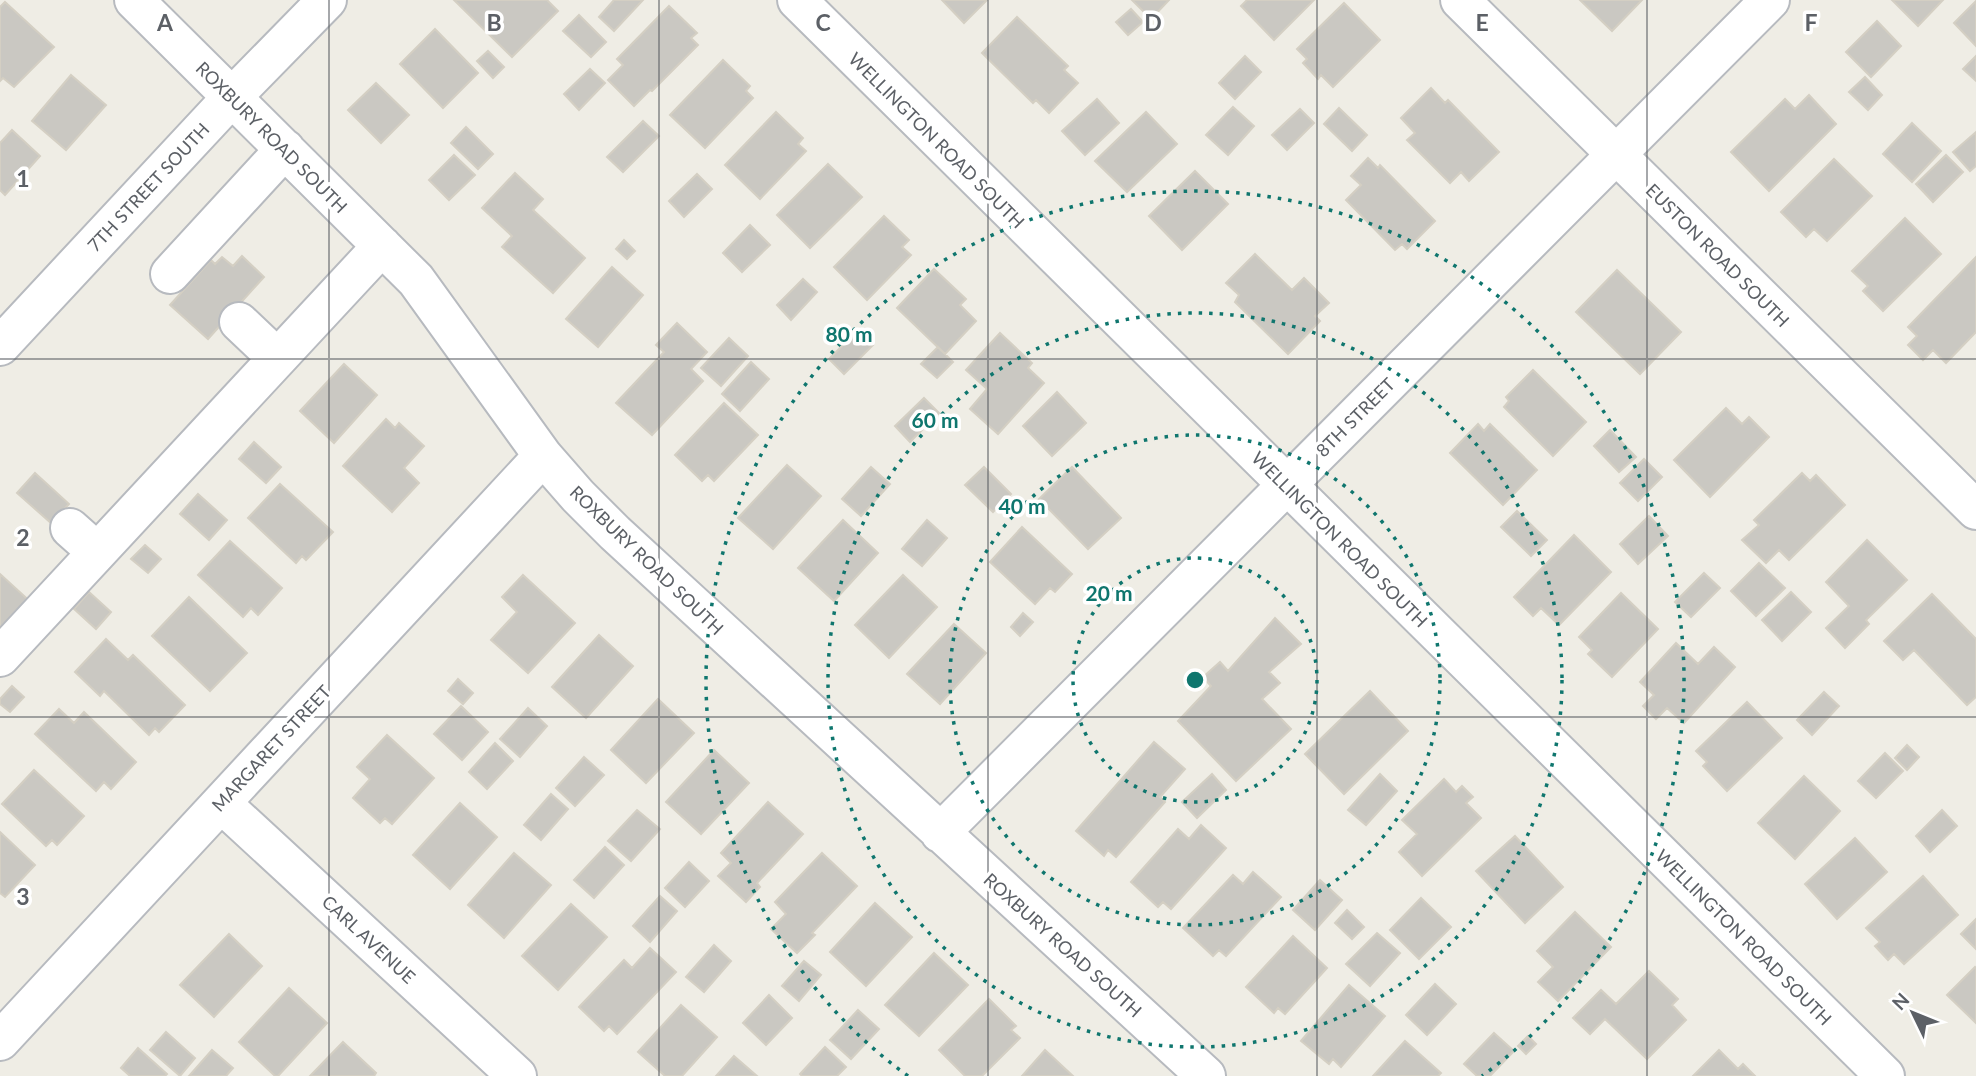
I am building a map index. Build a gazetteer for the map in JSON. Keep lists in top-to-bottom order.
{
  "streets": {
    "street": [
      "ROXBURY ROAD SOUTH",
      "WELLINGTON ROAD SOUTH",
      "7TH STREET SOUTH",
      "EUSTON ROAD SOUTH",
      "8TH STREET",
      "MARGARET STREET",
      "CARL AVENUE"
    ]
  },
  "crossings": [
    ["ROXBURY ROAD SOUTH", "7TH STREET SOUTH"],
    ["ROXBURY ROAD SOUTH", "8TH STREET"],
    ["ROXBURY ROAD SOUTH", "MARGARET STREET"],
    ["WELLINGTON ROAD SOUTH", "8TH STREET"],
    ["EUSTON ROAD SOUTH", "8TH STREET"],
    ["MARGARET STREET", "CARL AVENUE"]
  ],
  "north": "top left",
  "grid": {
    "columns": [
      "A",
      "B",
      "C",
      "D",
      "E",
      "F"
    ],
    "rows": ["1", "2", "3"]
  },
  "rings": [
    "80 m",
    "60 m",
    "40 m",
    "20 m"
  ]
}
